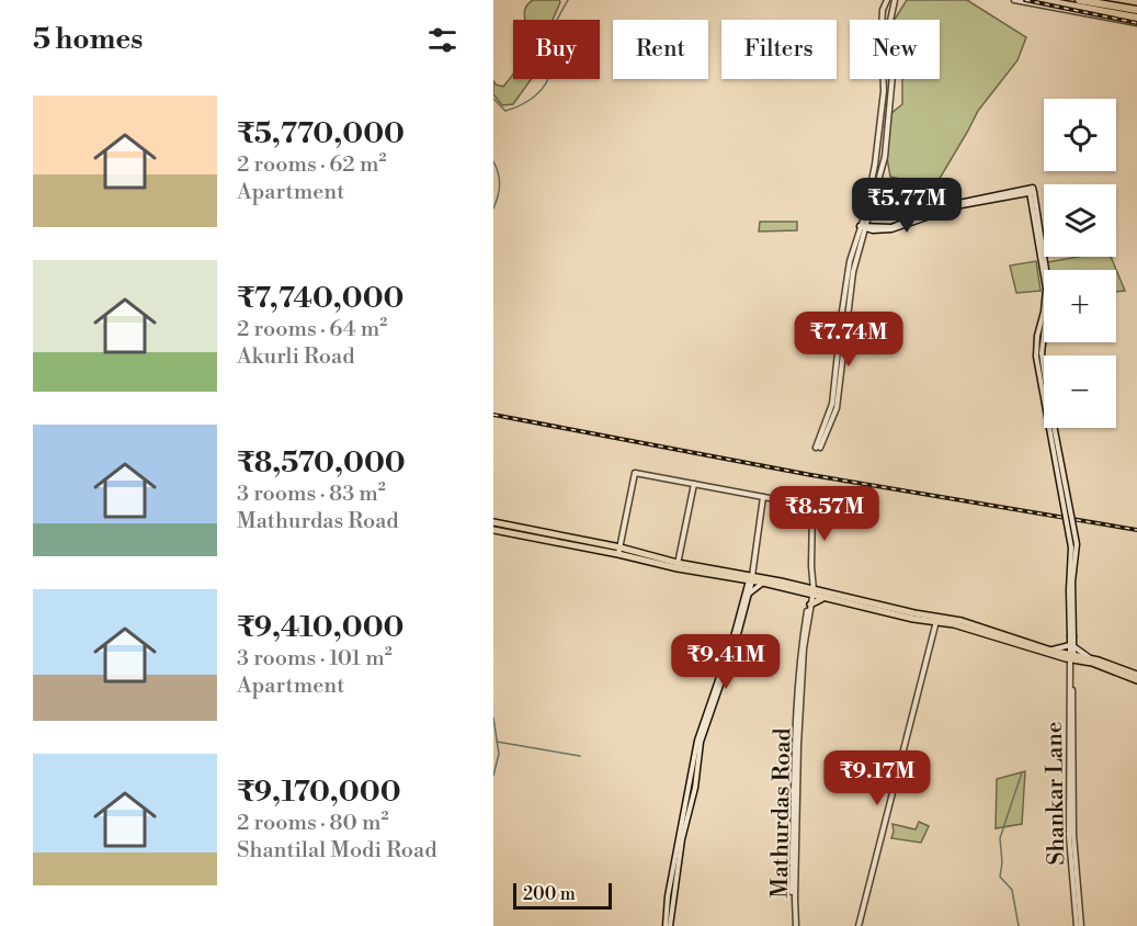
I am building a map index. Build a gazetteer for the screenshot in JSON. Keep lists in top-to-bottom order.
{
  "streets": {
    "street": ["Shankar Lane", "Mathurdas Road"]
  },
  "scale_bar": "200 m",
  "page": {
    "heading": "5 homes",
    "chip": [
      "Buy",
      "Rent",
      "Filters",
      "New"
    ],
    "list": [
      {
        "name": "₹5,770,000",
        "note": "2 rooms · 62 m² · Apartment"
      },
      {
        "name": "₹7,740,000",
        "note": "2 rooms · 64 m² · Akurli Road"
      },
      {
        "name": "₹8,570,000",
        "note": "3 rooms · 83 m² · Mathurdas Road"
      },
      {
        "name": "₹9,410,000",
        "note": "3 rooms · 101 m² · Apartment"
      },
      {
        "name": "₹9,170,000",
        "note": "2 rooms · 80 m² · Shantilal Modi Road"
      }
    ],
    "map_buttons": ["+", "−"],
    "price": [
      "₹5.77M",
      "₹7.74M",
      "₹8.57M",
      "₹9.41M",
      "₹9.17M"
    ],
    "scale": "200 m"
  }
}
